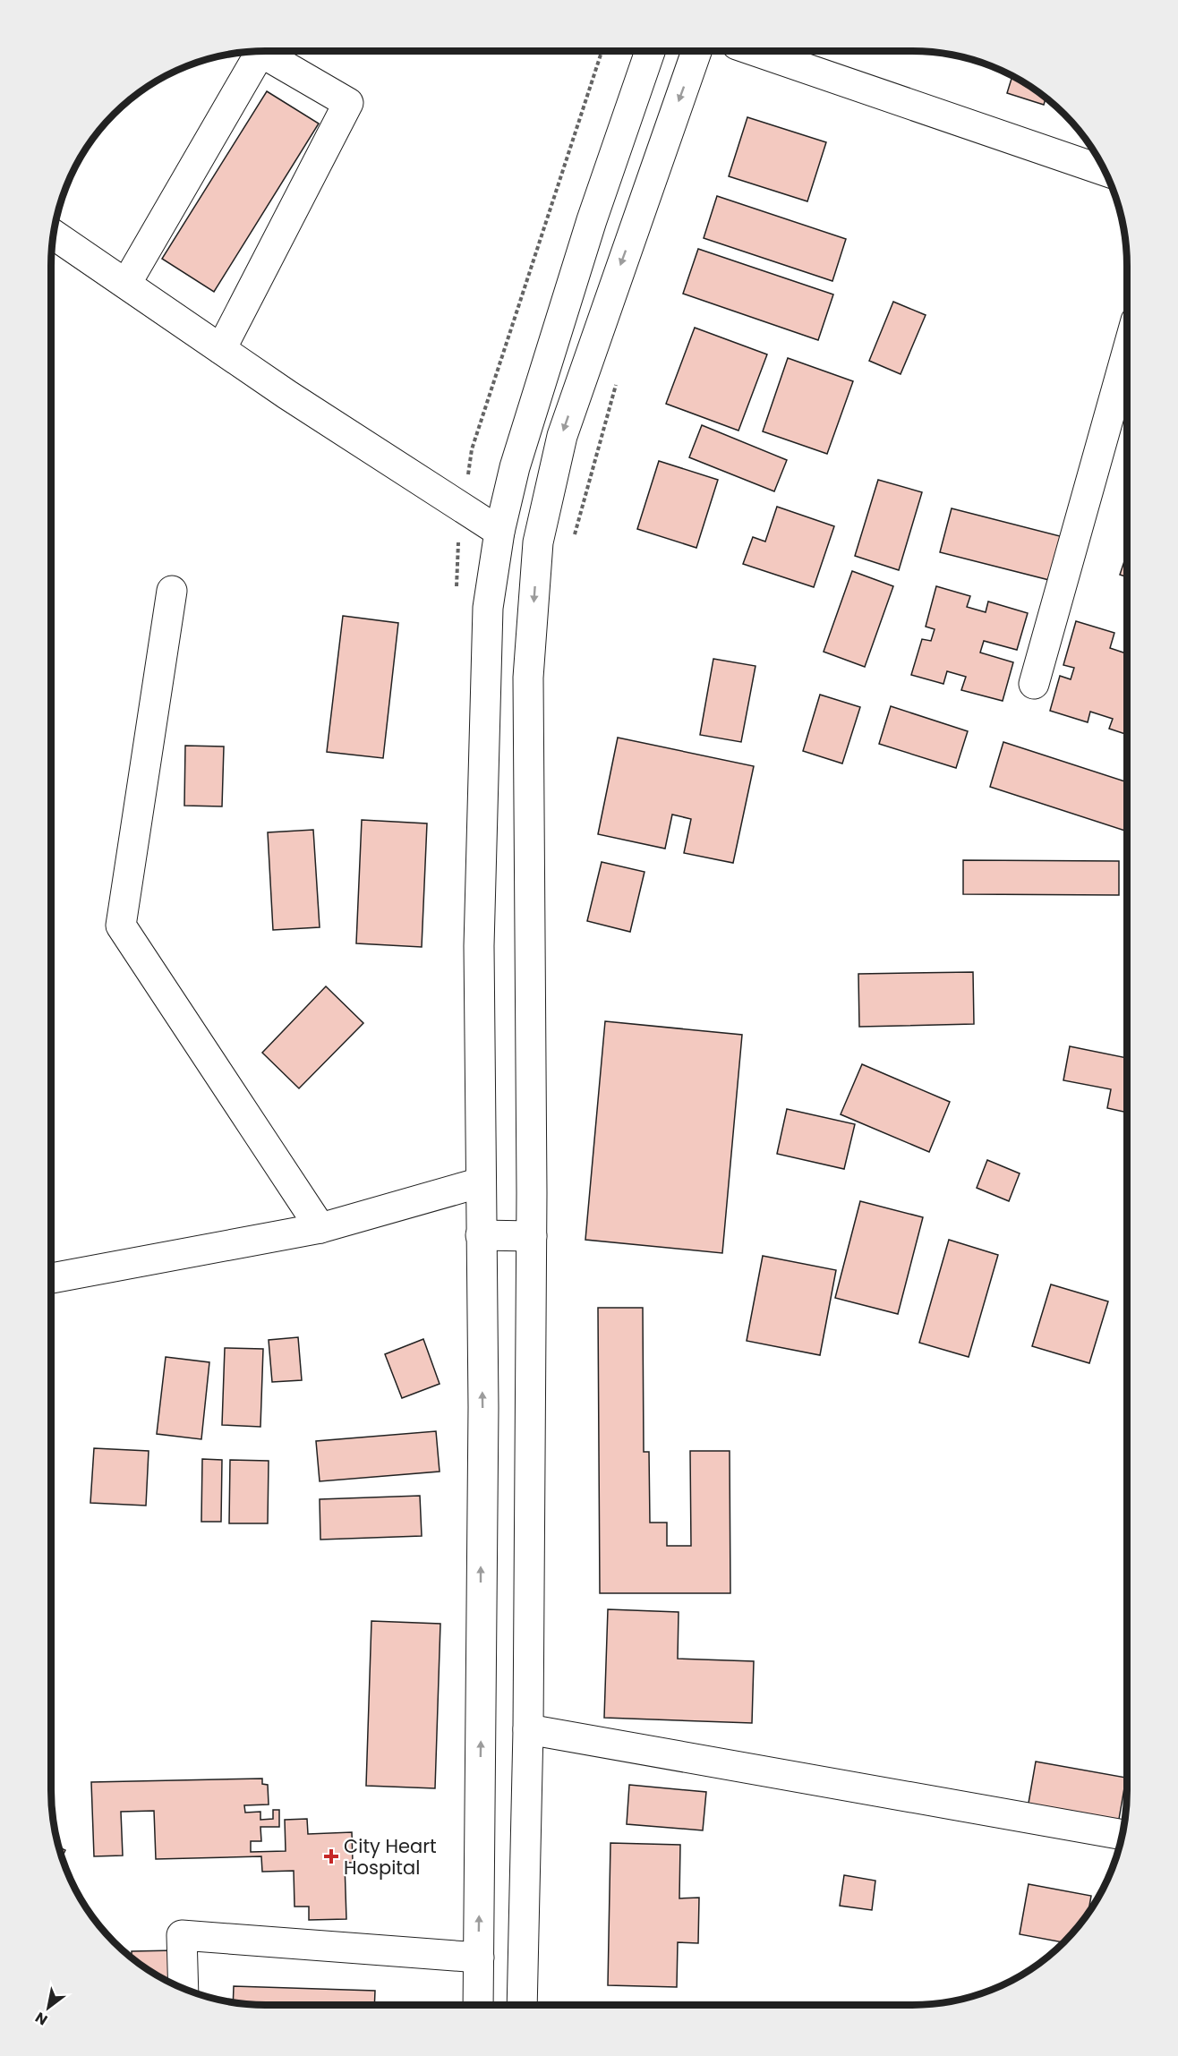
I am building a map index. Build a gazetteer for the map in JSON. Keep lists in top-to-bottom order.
{
  "places": {
    "health": ["City Heart Hospital"]
  },
  "north": "bottom left"
}
